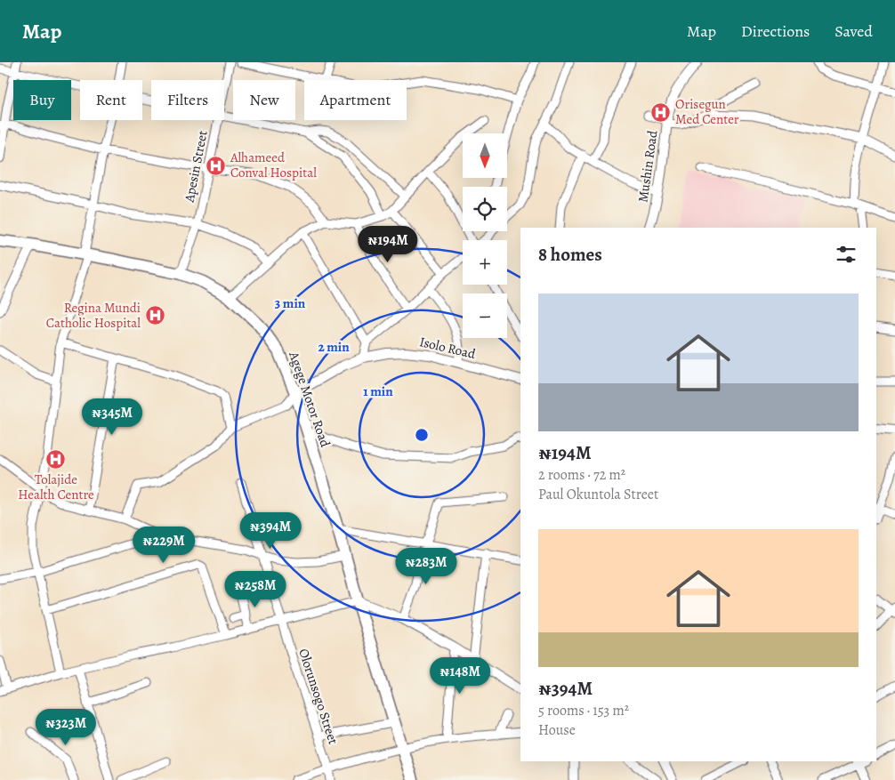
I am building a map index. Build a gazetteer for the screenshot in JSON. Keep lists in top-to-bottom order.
{
  "streets": {
    "highway": ["Agege Motor Road"],
    "main road": ["Mushin Road", "Isolo Road"],
    "street": ["Apesin Street", "Olorunsogo Street"]
  },
  "crossings": [
    ["Apesin Street", "Agege Motor Road"],
    ["Isolo Road", "Agege Motor Road"]
  ],
  "places": {
    "hospital": [
      "Orisegun Med Center",
      "Alhameed Conval Hospital",
      "Regina Mundi Catholic Hospital",
      "Tolajide Health Centre"
    ]
  },
  "north": "bottom",
  "page": {
    "header": "Map",
    "nav": ["Map", "Directions", "Saved"],
    "chip": [
      "Buy",
      "Rent",
      "Filters",
      "New",
      "Apartment"
    ],
    "map_buttons": ["+", "−"],
    "price": [
      "₦194M",
      "₦345M",
      "₦394M",
      "₦229M",
      "₦283M",
      "₦258M",
      "₦148M",
      "₦323M"
    ],
    "heading": "8 homes",
    "list": [
      {
        "name": "₦194M",
        "note": "2 rooms · 72 m² · Paul Okuntola Street"
      },
      {
        "name": "₦394M",
        "note": "5 rooms · 153 m² · House"
      }
    ]
  },
  "rings": ["3 min", "2 min", "1 min"]
}
